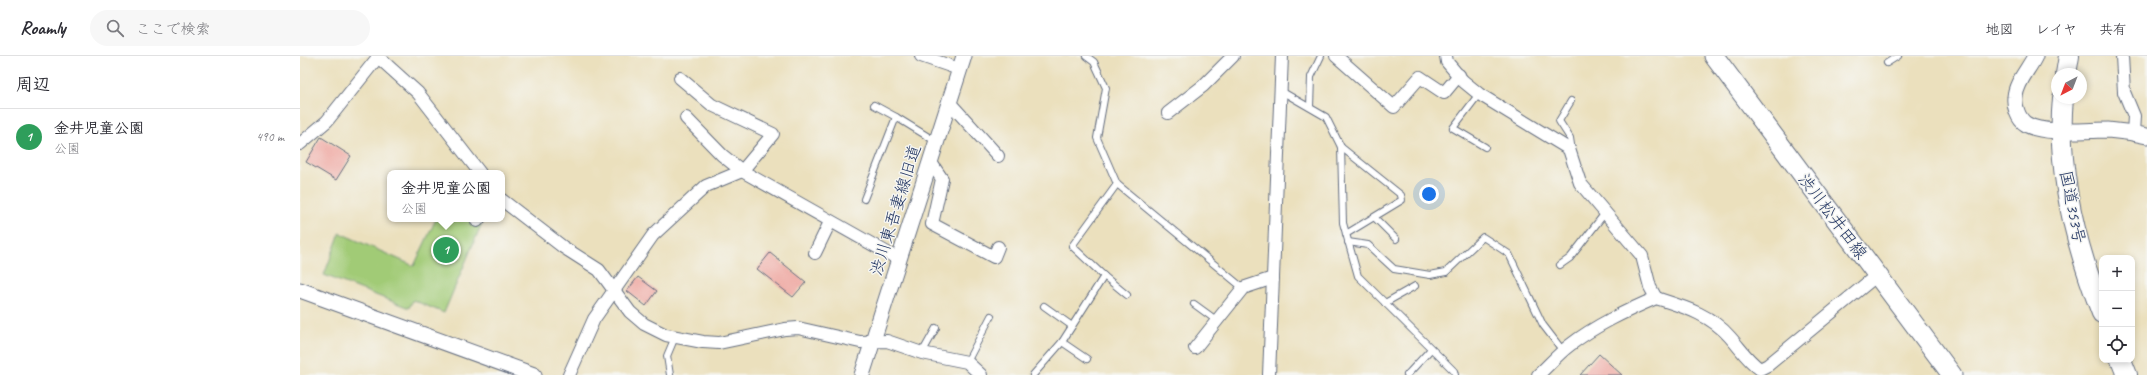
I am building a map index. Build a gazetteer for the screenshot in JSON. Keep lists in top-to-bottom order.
{
  "streets": {
    "highway": ["国道353号"],
    "main road": ["渋川松井田線"],
    "street": ["渋川東吾妻線旧道"]
  },
  "north": "bottom left",
  "page": {
    "header": "Roamly",
    "search": "ここで検索",
    "nav": ["地図", "レイヤ", "共有"],
    "heading": "周辺",
    "list": [
      {
        "mark": "1",
        "name": "金井児童公園",
        "note": "公園",
        "value": "490 m"
      }
    ],
    "popup": ["金井児童公園", "公園"],
    "pins": "1",
    "map_buttons": ["+", "−"]
  }
}
